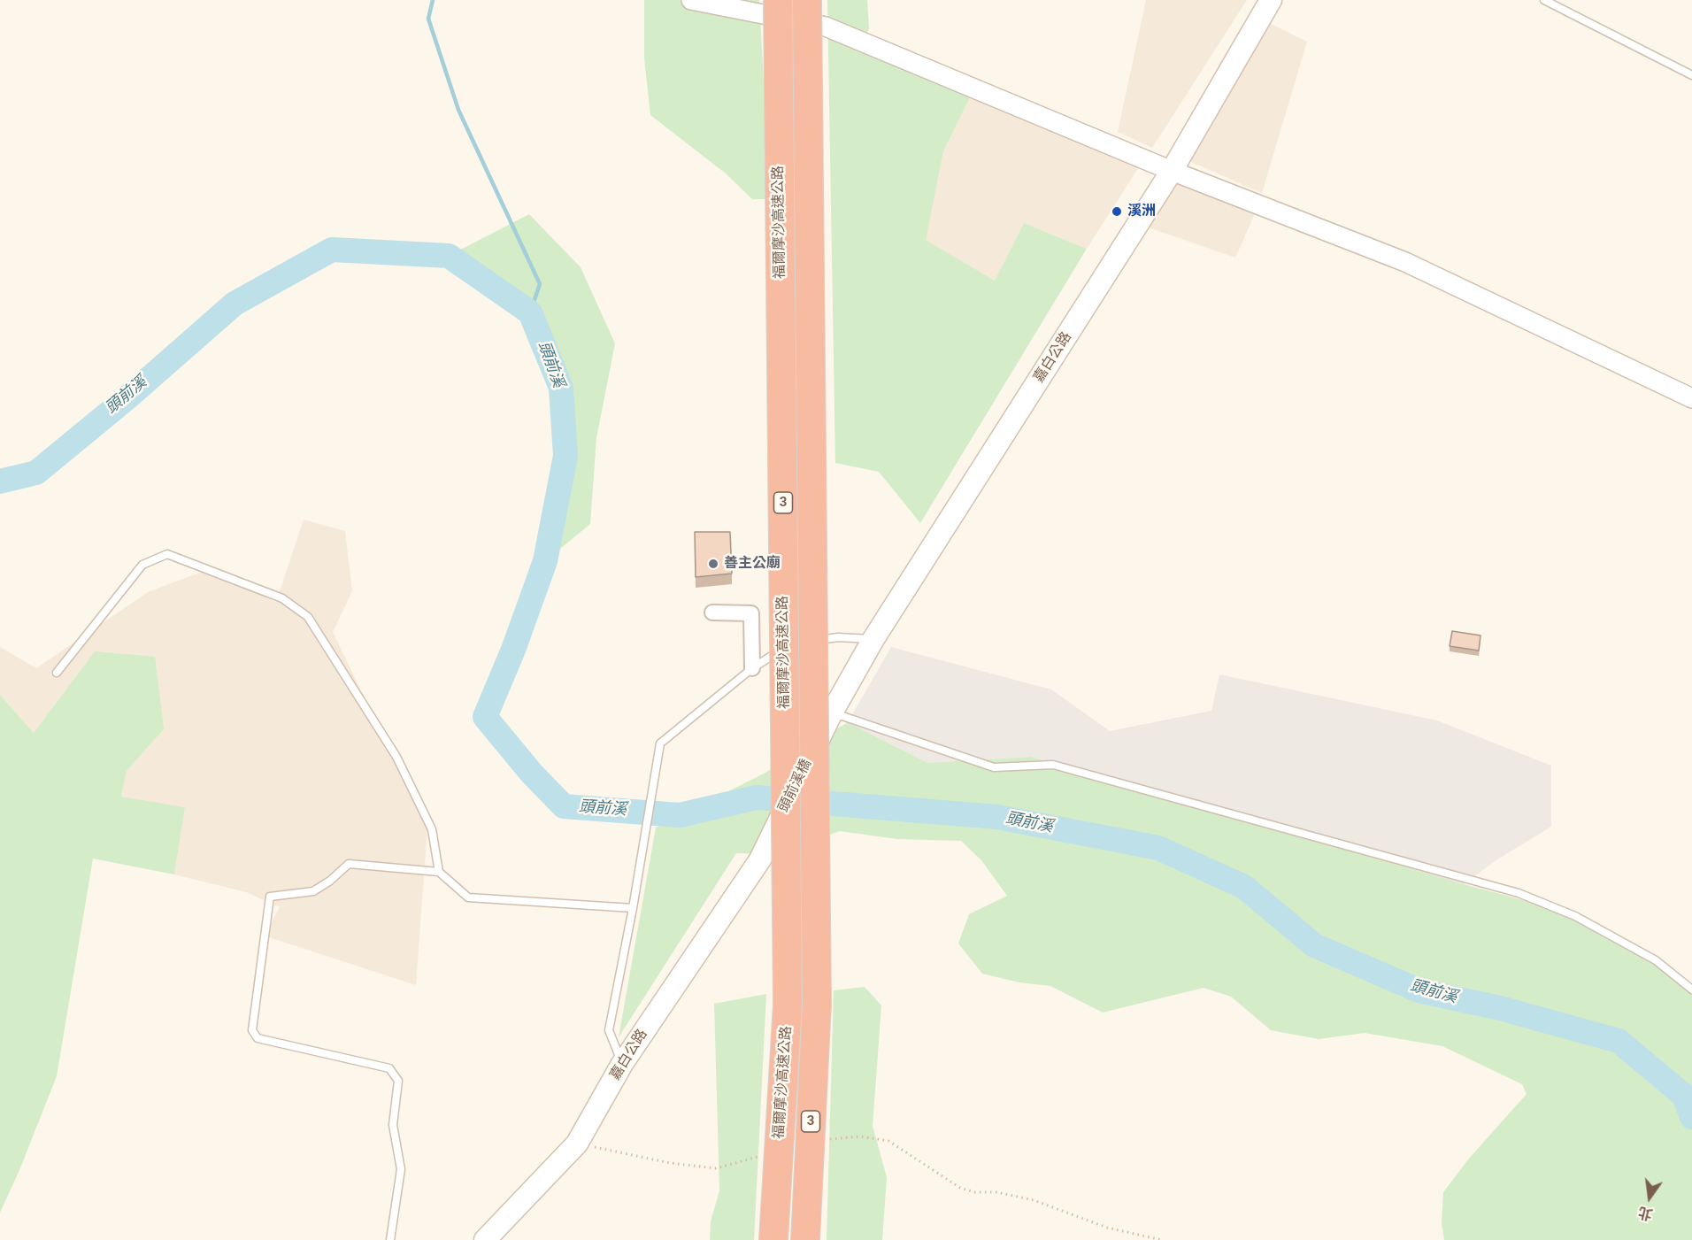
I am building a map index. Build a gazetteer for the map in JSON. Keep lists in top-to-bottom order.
{
  "streets": {
    "highway": ["福爾摩沙高速公路", "3"],
    "main road": ["嘉白公路", "頭前溪橋"]
  },
  "crossings": [
    ["嘉白公路", "頭前溪橋"]
  ],
  "water": ["頭前溪"],
  "places": ["溪洲", "善主公廟"],
  "north": "bottom"
}
